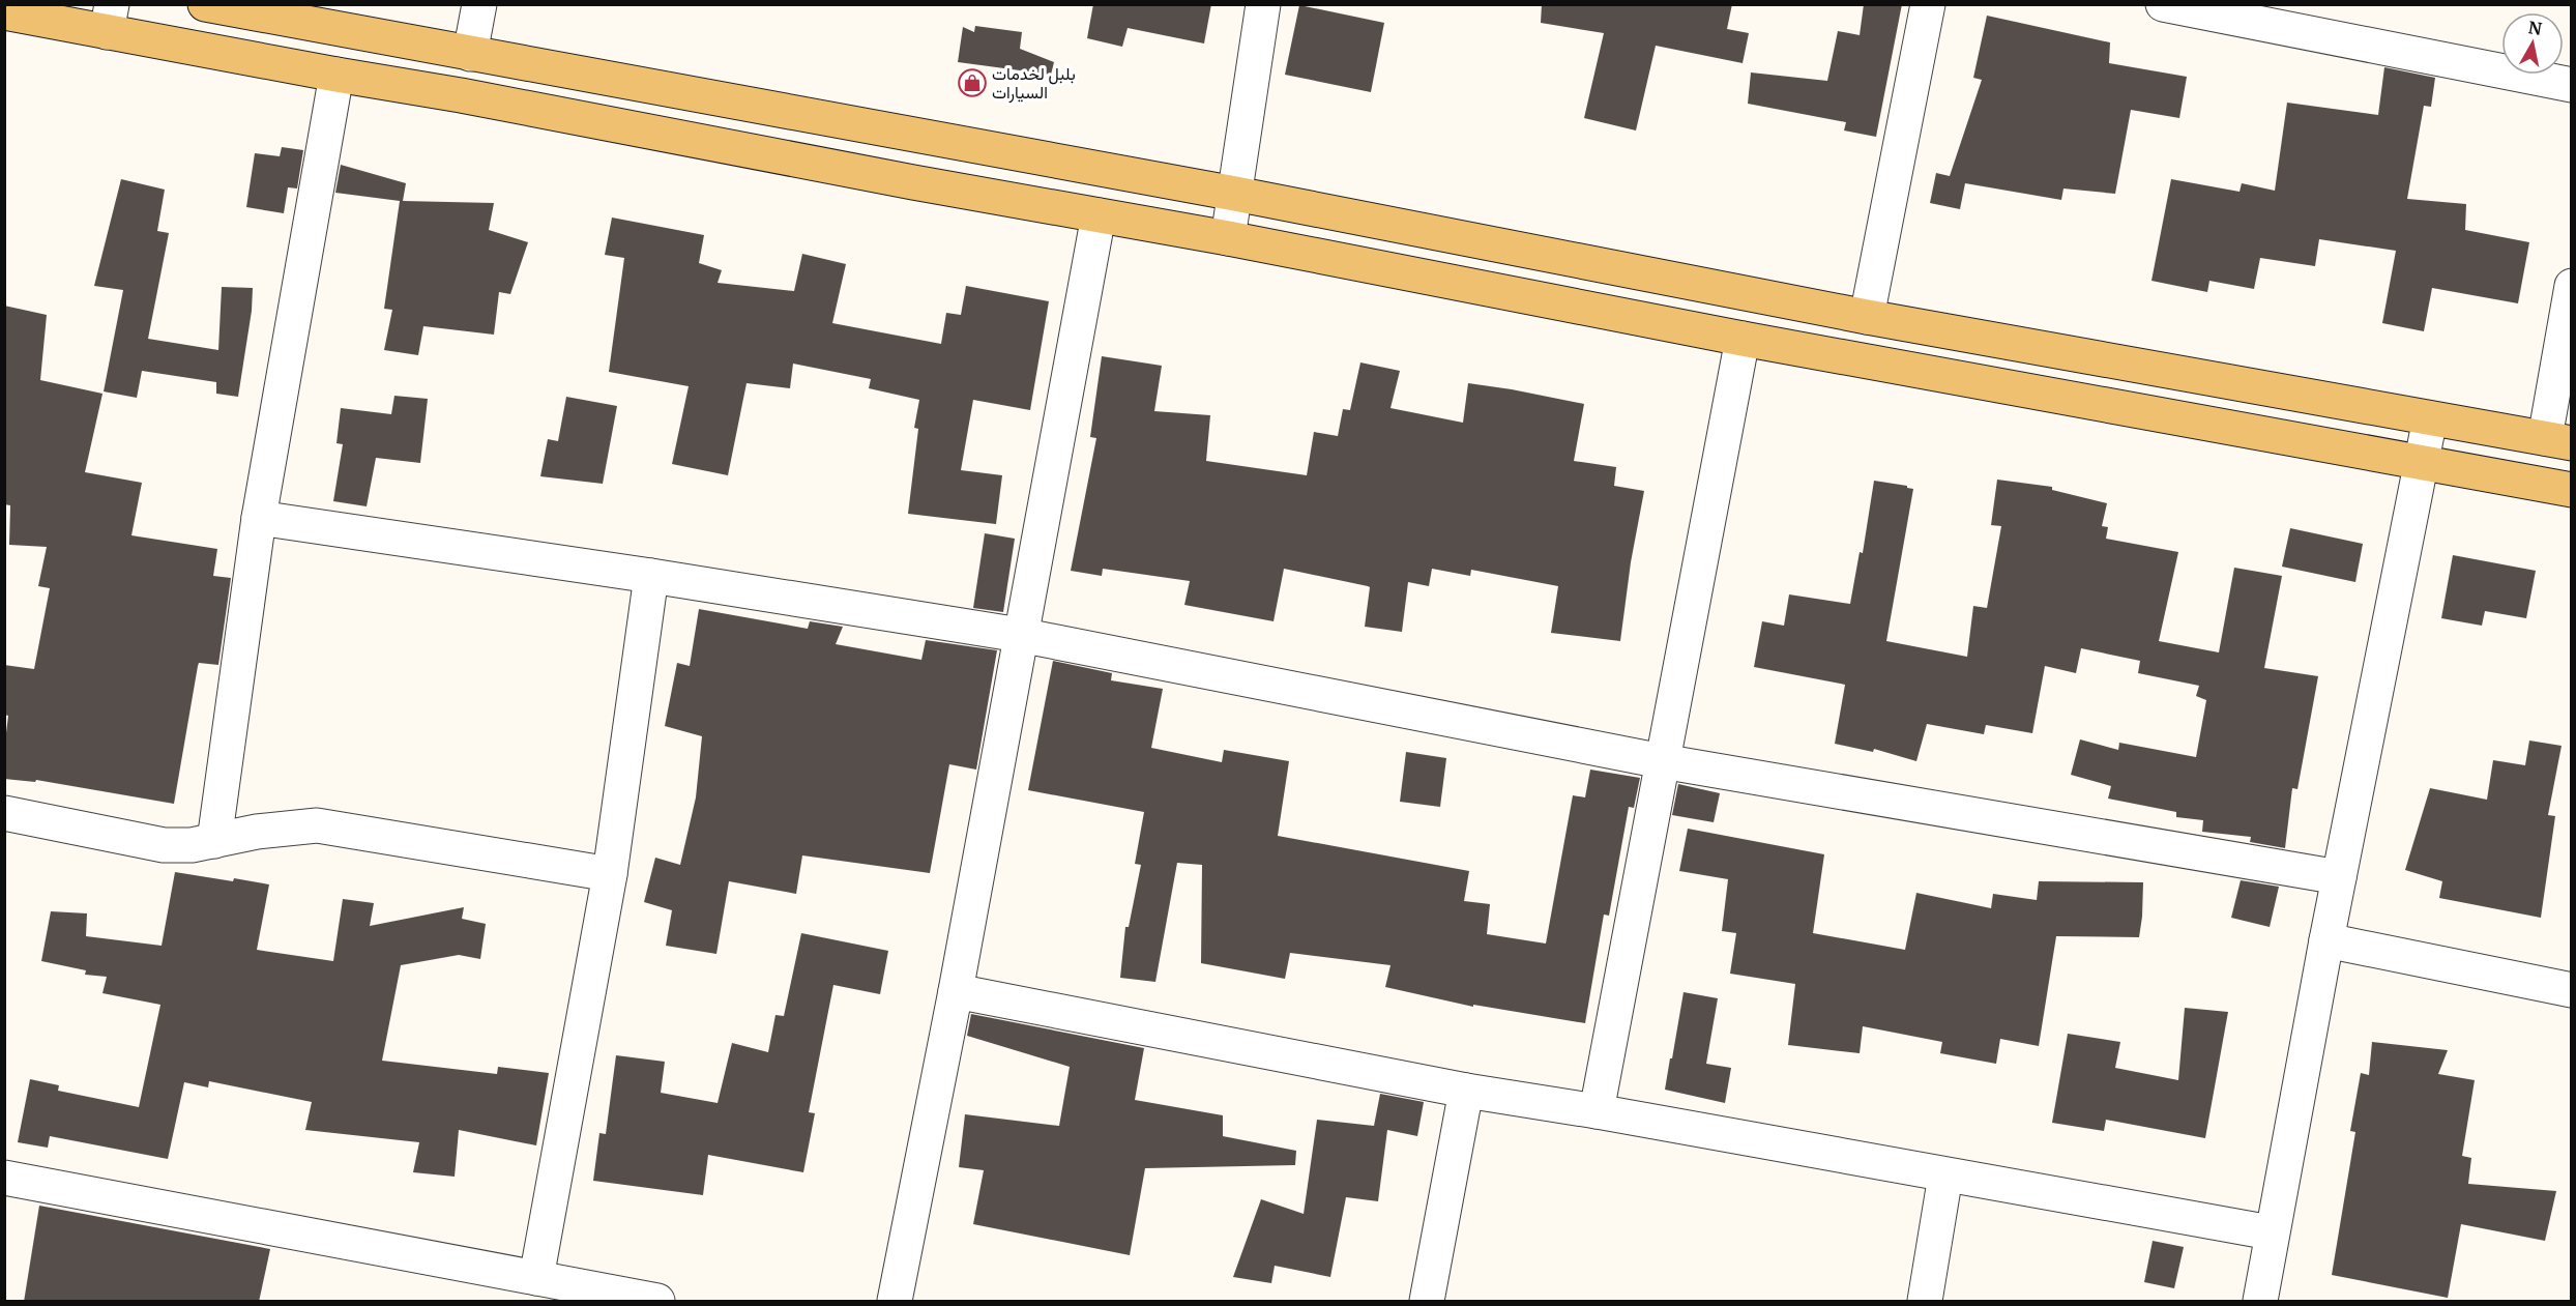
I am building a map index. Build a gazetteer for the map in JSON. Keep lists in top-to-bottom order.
{
  "places": {
    "shop": ["بلبل لخدمات السيارات"]
  },
  "north": "top"
}
